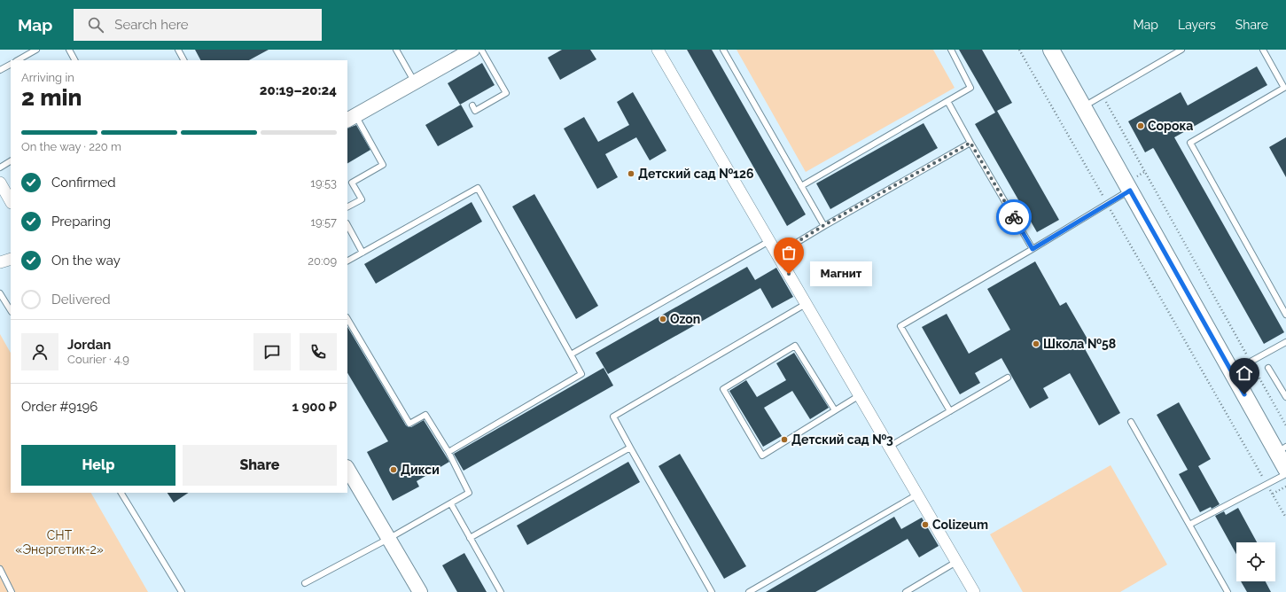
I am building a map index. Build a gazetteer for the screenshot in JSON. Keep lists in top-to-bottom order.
{
  "parks": ["СНТ «Энергетик-2»"],
  "places": [
    "Сорока",
    "Детский сад №126",
    "Магнит",
    "Ozon",
    "Школа №58",
    "Детский сад №3",
    "Дикси",
    "Colizeum"
  ],
  "page": {
    "header": "Map",
    "search": "Search here",
    "nav": ["Map", "Layers", "Share"],
    "heading": ["2 min", "Arriving in", "20:19–20:24"],
    "panel": [
      "Jordan",
      "Courier · 4.9",
      "Order #9196",
      "1 900 ₽"
    ],
    "bar": "On the way · 220 m",
    "list": [
      ["Confirmed", "19:53"],
      ["Preparing", "19:57"],
      ["On the way", "20:09"],
      "Delivered"
    ],
    "bubble": "Магнит",
    "buttons": ["Help", "Share"]
  }
}
